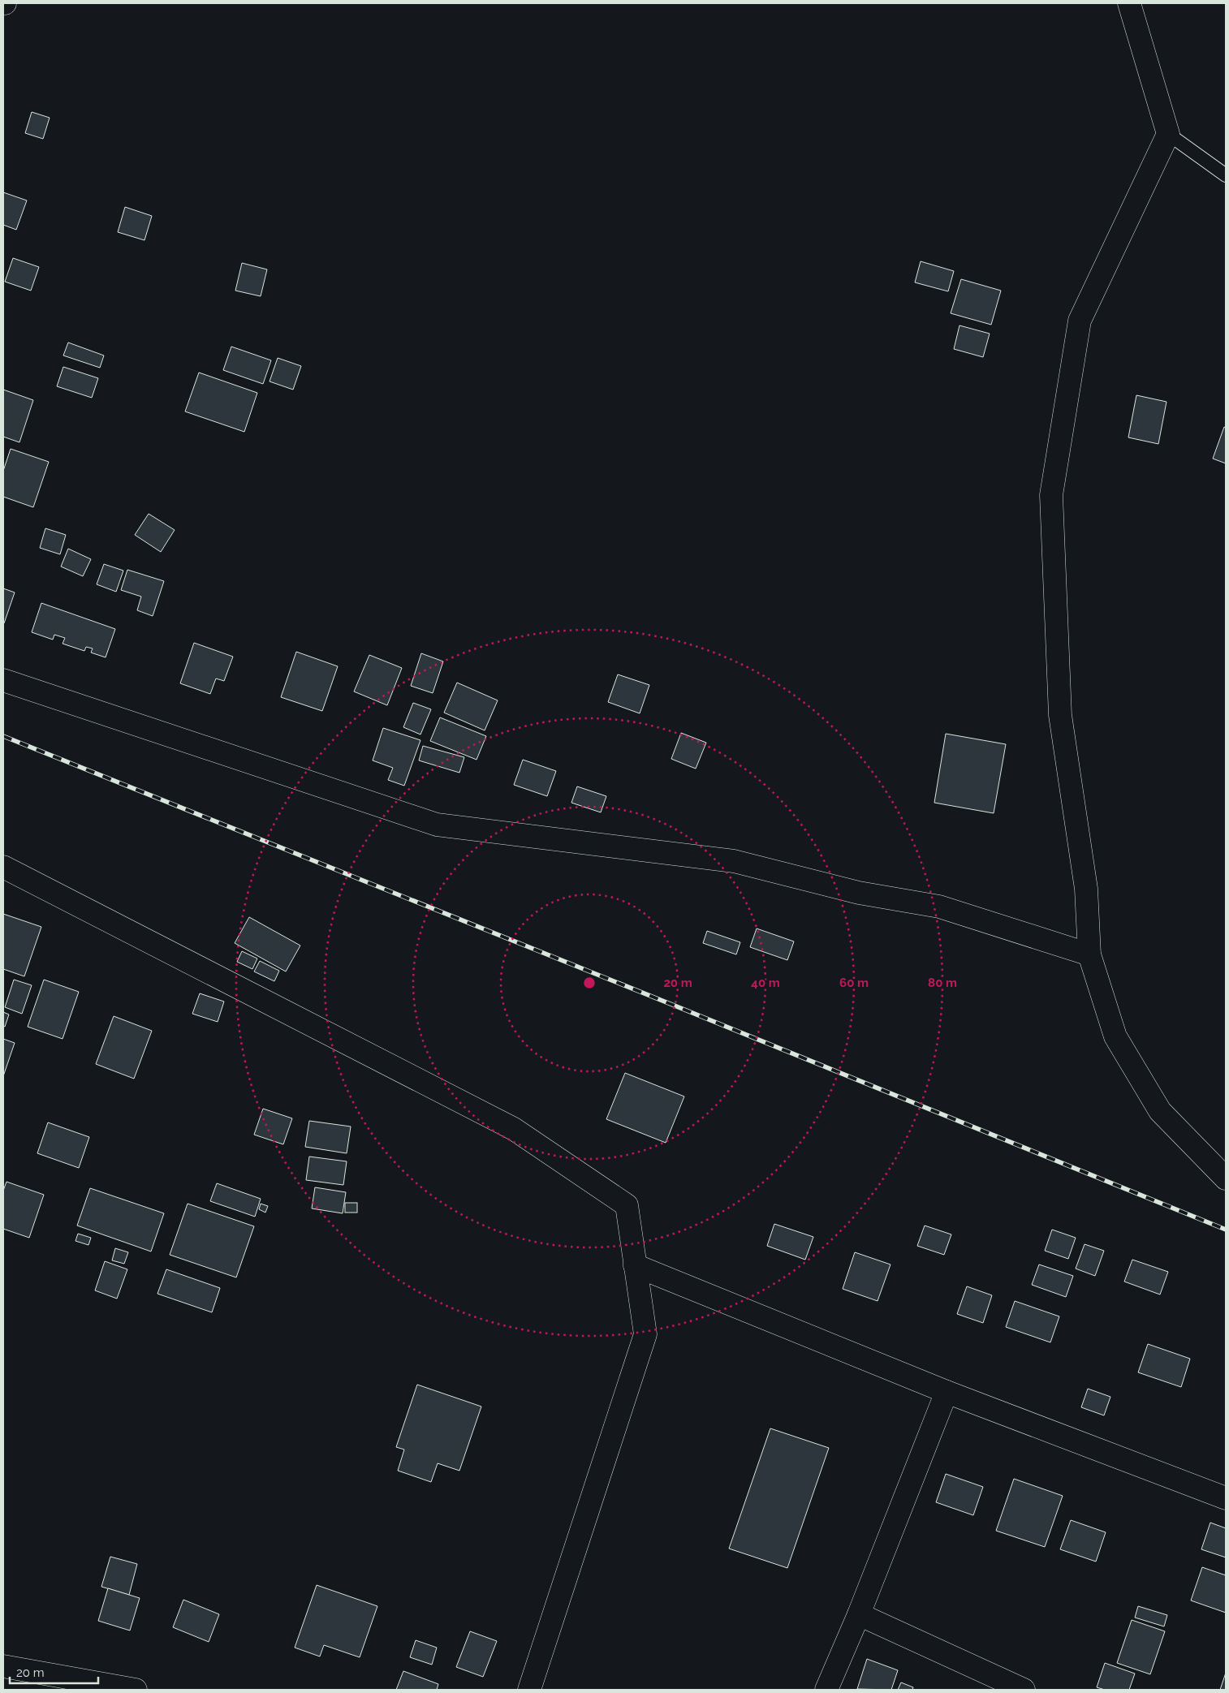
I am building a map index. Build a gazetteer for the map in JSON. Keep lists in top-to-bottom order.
{
  "scale_bar": "20 m",
  "rings": [
    "20 m",
    "40 m",
    "60 m",
    "80 m"
  ]
}
